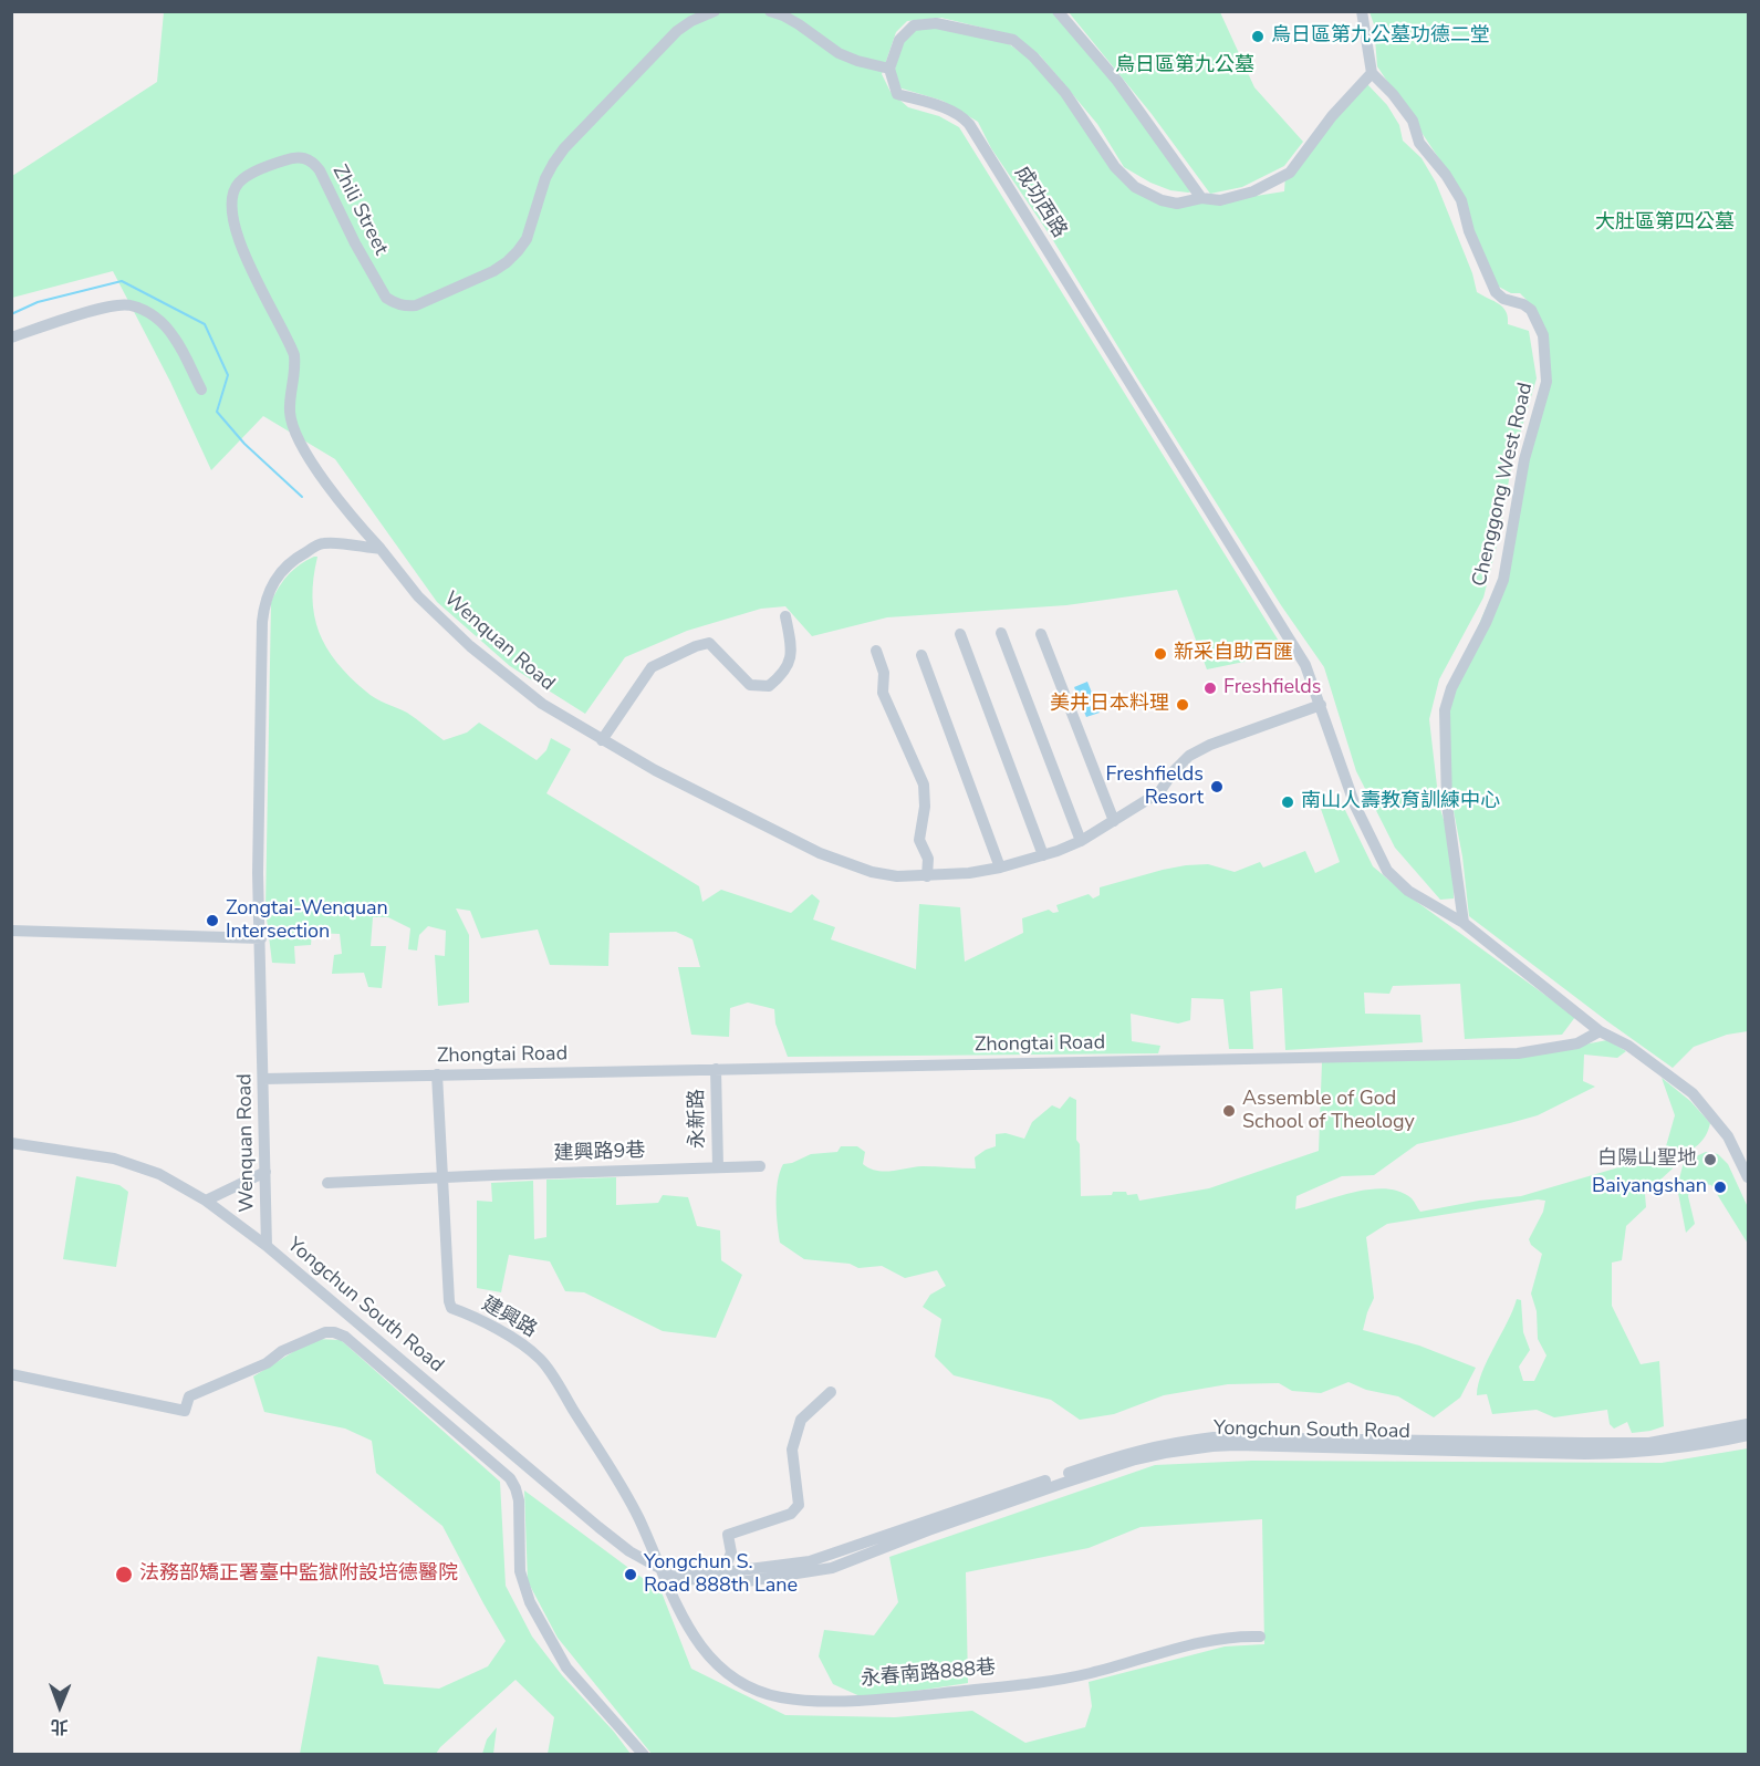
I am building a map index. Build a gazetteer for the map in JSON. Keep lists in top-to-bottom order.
{
  "streets": {
    "street": [
      "成功西路",
      "Zhili Street",
      "Chenggong West Road",
      "Wenquan Road",
      "Zhongtai Road",
      "永新路",
      "建興路9巷",
      "Yongchun South Road",
      "建興路",
      "永春南路888巷"
    ]
  },
  "crossings": [
    ["成功西路", "Chenggong West Road"],
    ["成功西路", "Wenquan Road"],
    ["Zhili Street", "Wenquan Road"],
    ["Wenquan Road", "Zhongtai Road"],
    ["Wenquan Road", "Yongchun South Road"],
    ["Zhongtai Road", "永新路"],
    ["Zhongtai Road", "建興路"],
    ["永新路", "建興路9巷"],
    ["建興路9巷", "建興路"],
    ["Yongchun South Road", "建興路"],
    ["Yongchun South Road", "永春南路888巷"],
    ["建興路", "永春南路888巷"]
  ],
  "parks": ["烏日區第九公墓", "大肚區第四公墓"],
  "places": [
    "烏日區第九公墓功德二堂",
    "新采自助百匯",
    "Freshfields",
    "美井日本料理",
    "Freshfields Resort",
    "南山人壽教育訓練中心",
    "Zongtai-Wenquan Intersection",
    "Assemble of God School of Theology",
    "白陽山聖地",
    "Baiyangshan",
    "法務部矯正署臺中監獄附設培德醫院",
    "Yongchun S. Road 888th Lane"
  ],
  "north": "bottom"
}
